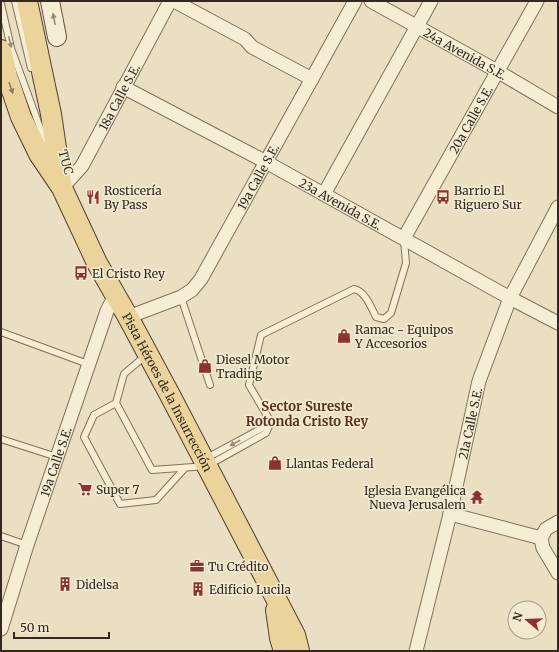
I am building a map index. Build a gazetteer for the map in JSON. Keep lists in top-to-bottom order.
{
  "streets": {
    "main road": ["Pista Héroes de la Insurrección"],
    "street": [
      "24a Avenida S.E.",
      "18a Calle S.E.",
      "20a Calle S.E.",
      "19a Calle S.E.",
      "23a Avenida S.E.",
      "21a Calle S.E."
    ],
    "lane": ["TUC"]
  },
  "crossings": [
    ["24a Avenida S.E.", "20a Calle S.E."],
    ["18a Calle S.E.", "TUC"],
    ["18a Calle S.E.", "23a Avenida S.E."],
    ["18a Calle S.E.", "Pista Héroes de la Insurrección"],
    ["20a Calle S.E.", "23a Avenida S.E."],
    ["TUC", "Pista Héroes de la Insurrección"],
    ["19a Calle S.E.", "23a Avenida S.E."],
    ["19a Calle S.E.", "Pista Héroes de la Insurrección"],
    ["23a Avenida S.E.", "21a Calle S.E."]
  ],
  "districts": ["Sector Sureste Rotonda Cristo Rey"],
  "places": {
    "restaurant": ["Rosticería By Pass"],
    "bus stop": ["Barrio El Riguero Sur", "El Cristo Rey"],
    "shop": ["Ramac - Equipos Y Accesorios", "Diesel Motor Trading", "Llantas Federal"],
    "supermarket": ["Super 7"],
    "temple": ["Iglesia Evangélica Nueva Jerusalem"],
    "office": ["Tu Crédito"],
    "building": ["Didelsa", "Edificio Lucila"]
  },
  "scale_bar": "50 m",
  "north": "left"
}
